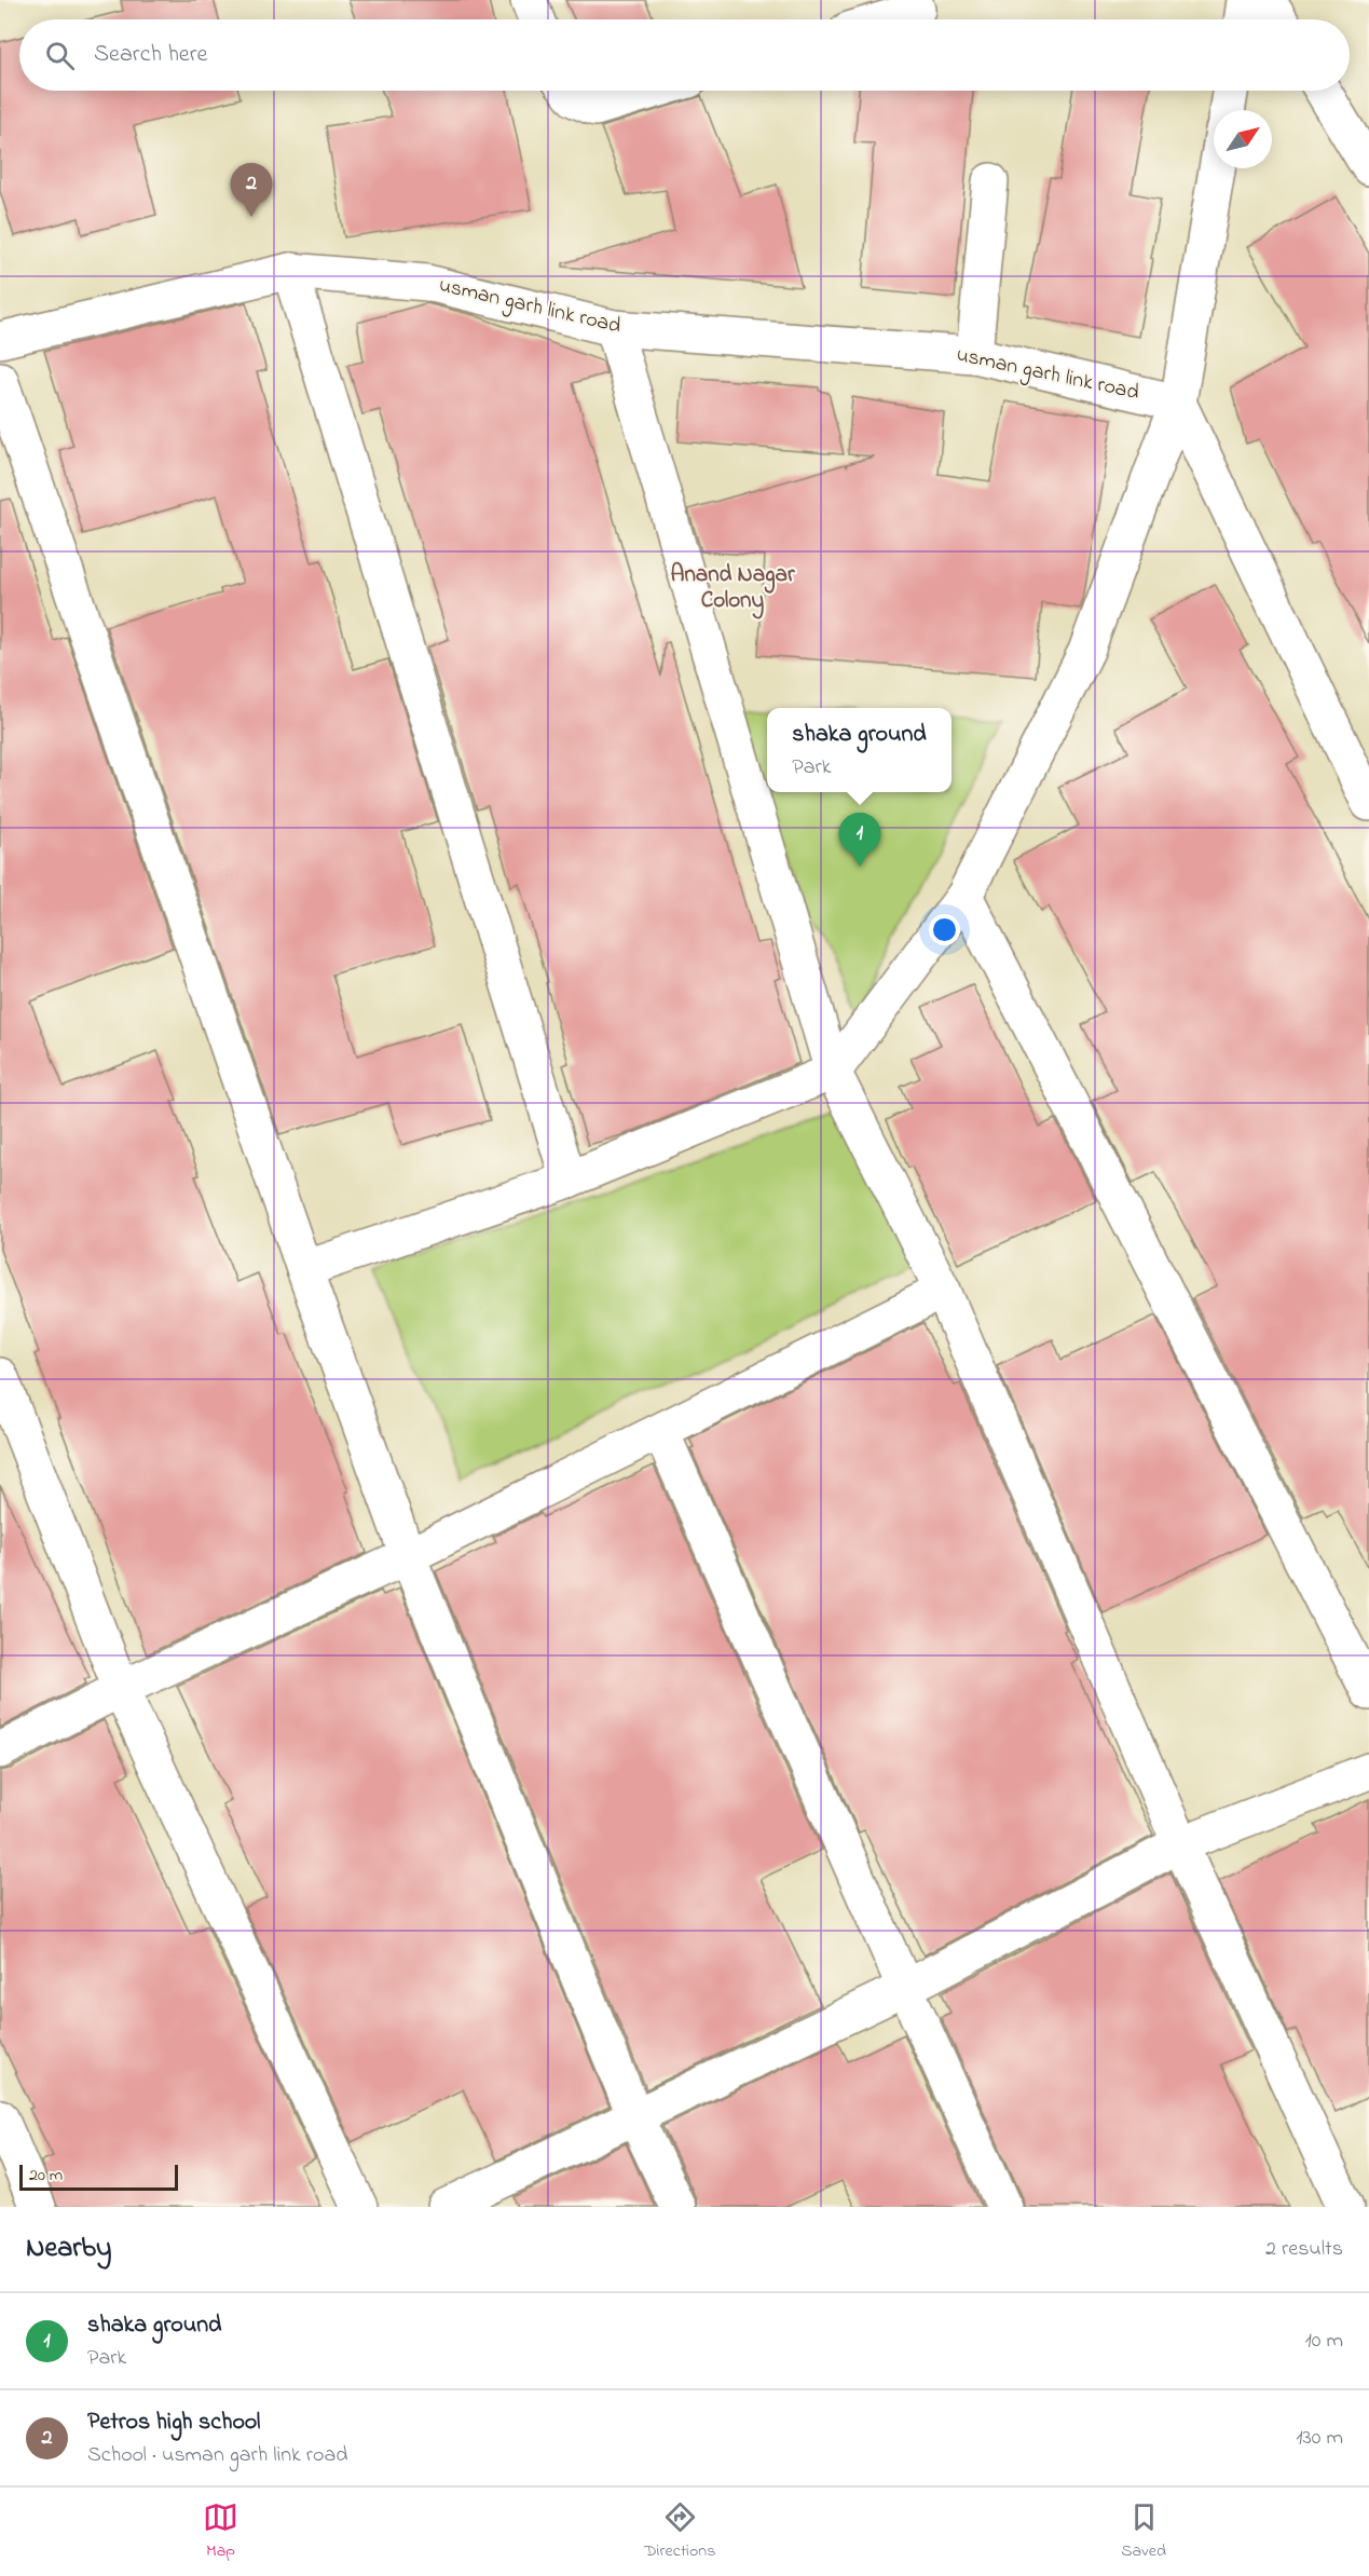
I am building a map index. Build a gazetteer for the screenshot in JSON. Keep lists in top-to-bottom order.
{
  "streets": {
    "street": ["usman garh link road"]
  },
  "districts": ["Anand Nagar Colony"],
  "scale_bar": "20 m",
  "north": "top right",
  "page": {
    "search": "Search here",
    "pins": ["2", "1"],
    "popup": ["shaka ground", "Park"],
    "scale": "20 m",
    "heading": ["Nearby", "2 results"],
    "list": [
      {
        "mark": "1",
        "name": "shaka ground",
        "note": "Park",
        "value": "10 m"
      },
      {
        "mark": "2",
        "name": "Petros high school",
        "note": "School · usman garh link road",
        "value": "130 m"
      }
    ],
    "nav": ["Map", "Directions", "Saved"]
  }
}
